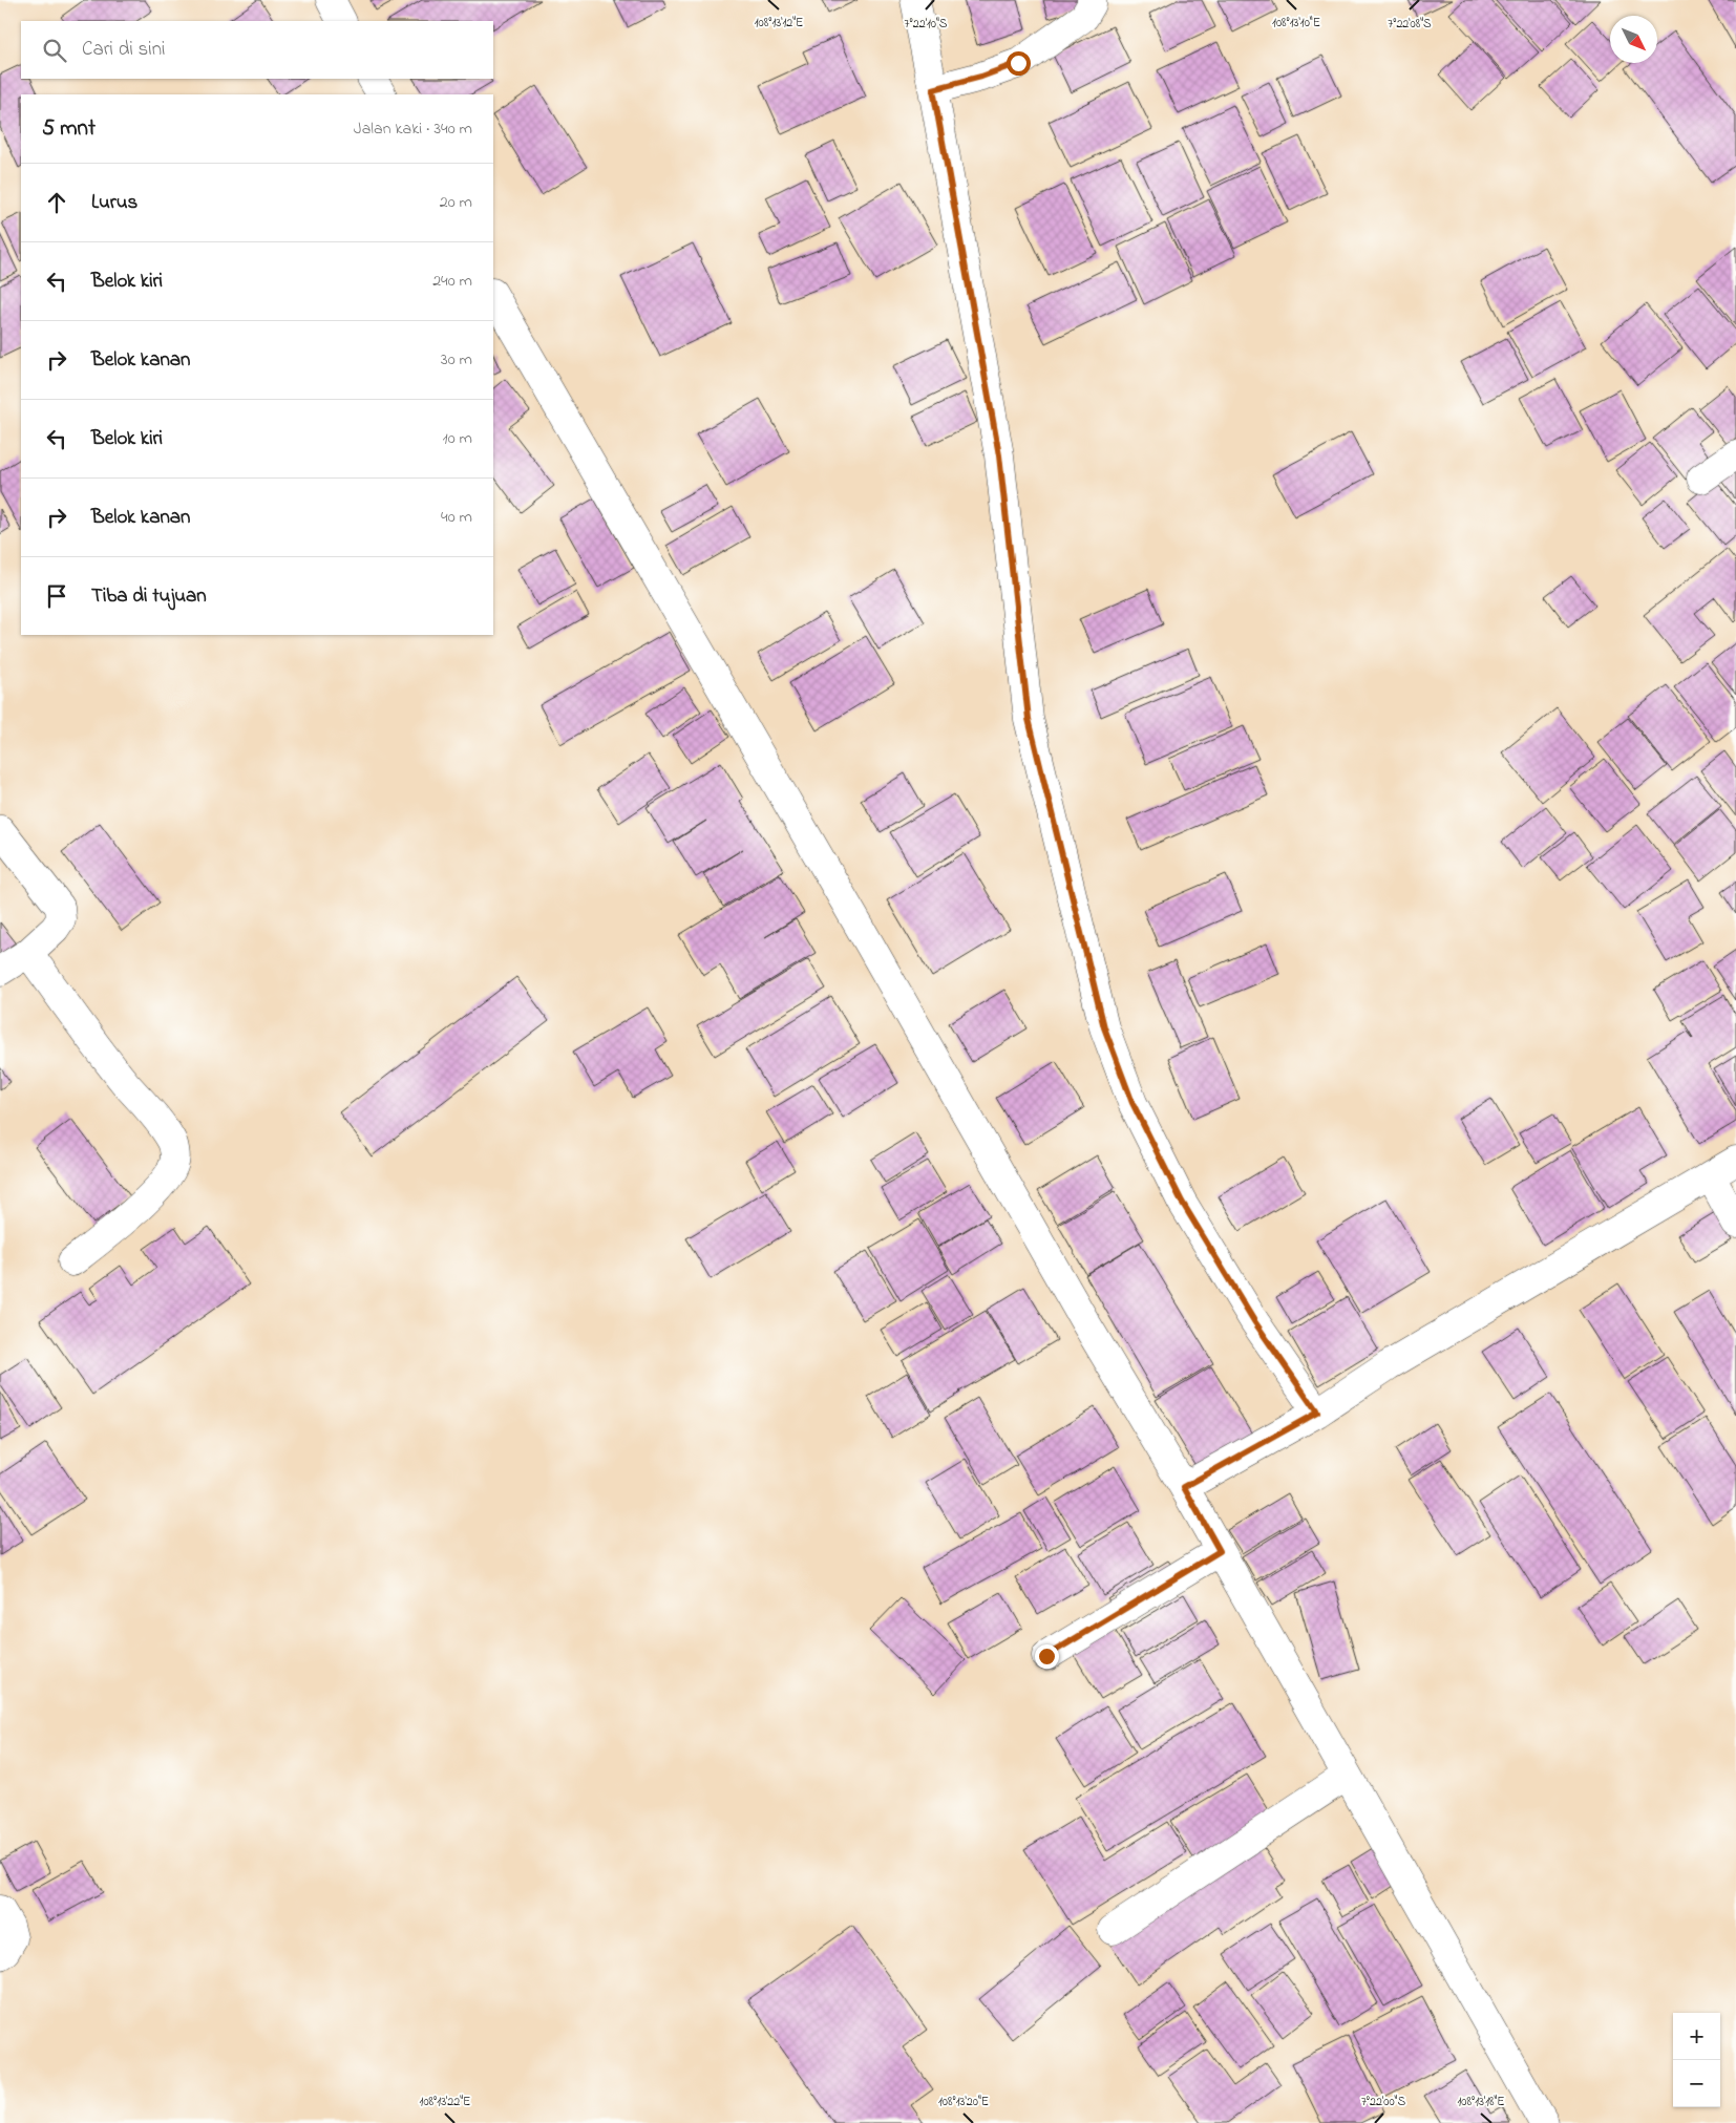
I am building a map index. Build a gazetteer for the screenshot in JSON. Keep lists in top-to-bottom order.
{
  "north": "bottom right",
  "page": {
    "search": "Cari di sini",
    "heading": ["5 mnt", "Jalan kaki · 340 m"],
    "list": [
      ["Lurus", "20 m"],
      ["Belok kiri", "240 m"],
      ["Belok kanan", "30 m"],
      ["Belok kiri", "10 m"],
      ["Belok kanan", "40 m"],
      "Tiba di tujuan"
    ],
    "map_buttons": ["+", "−"]
  },
  "coordinates": [
    "108°13'12\"E",
    "108°13'10\"E",
    "7°22'10\"S",
    "7°22'08\"S",
    "7°22'00\"S",
    "108°13'22\"E",
    "108°13'20\"E",
    "108°13'18\"E"
  ]
}
